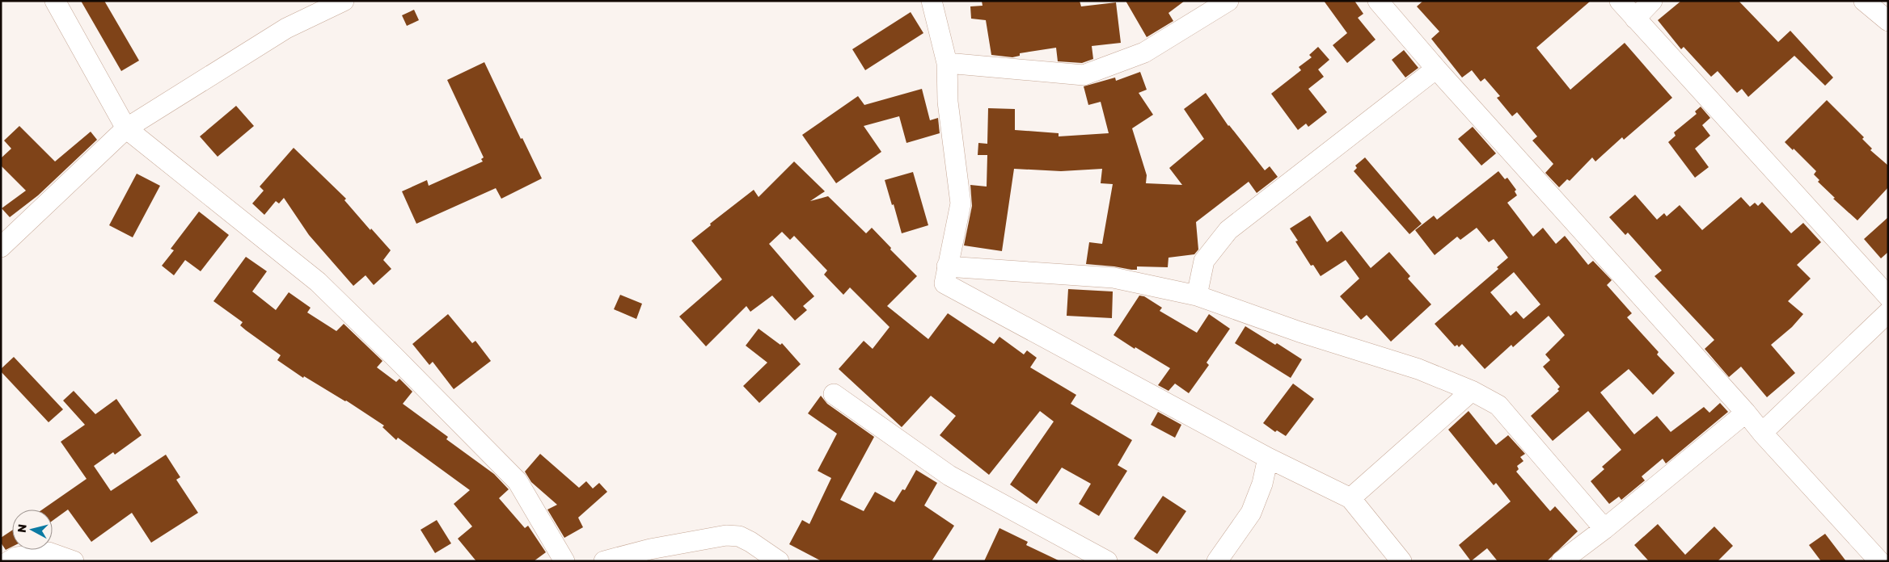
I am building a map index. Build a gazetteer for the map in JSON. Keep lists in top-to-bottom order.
{
  "north": "left"
}
